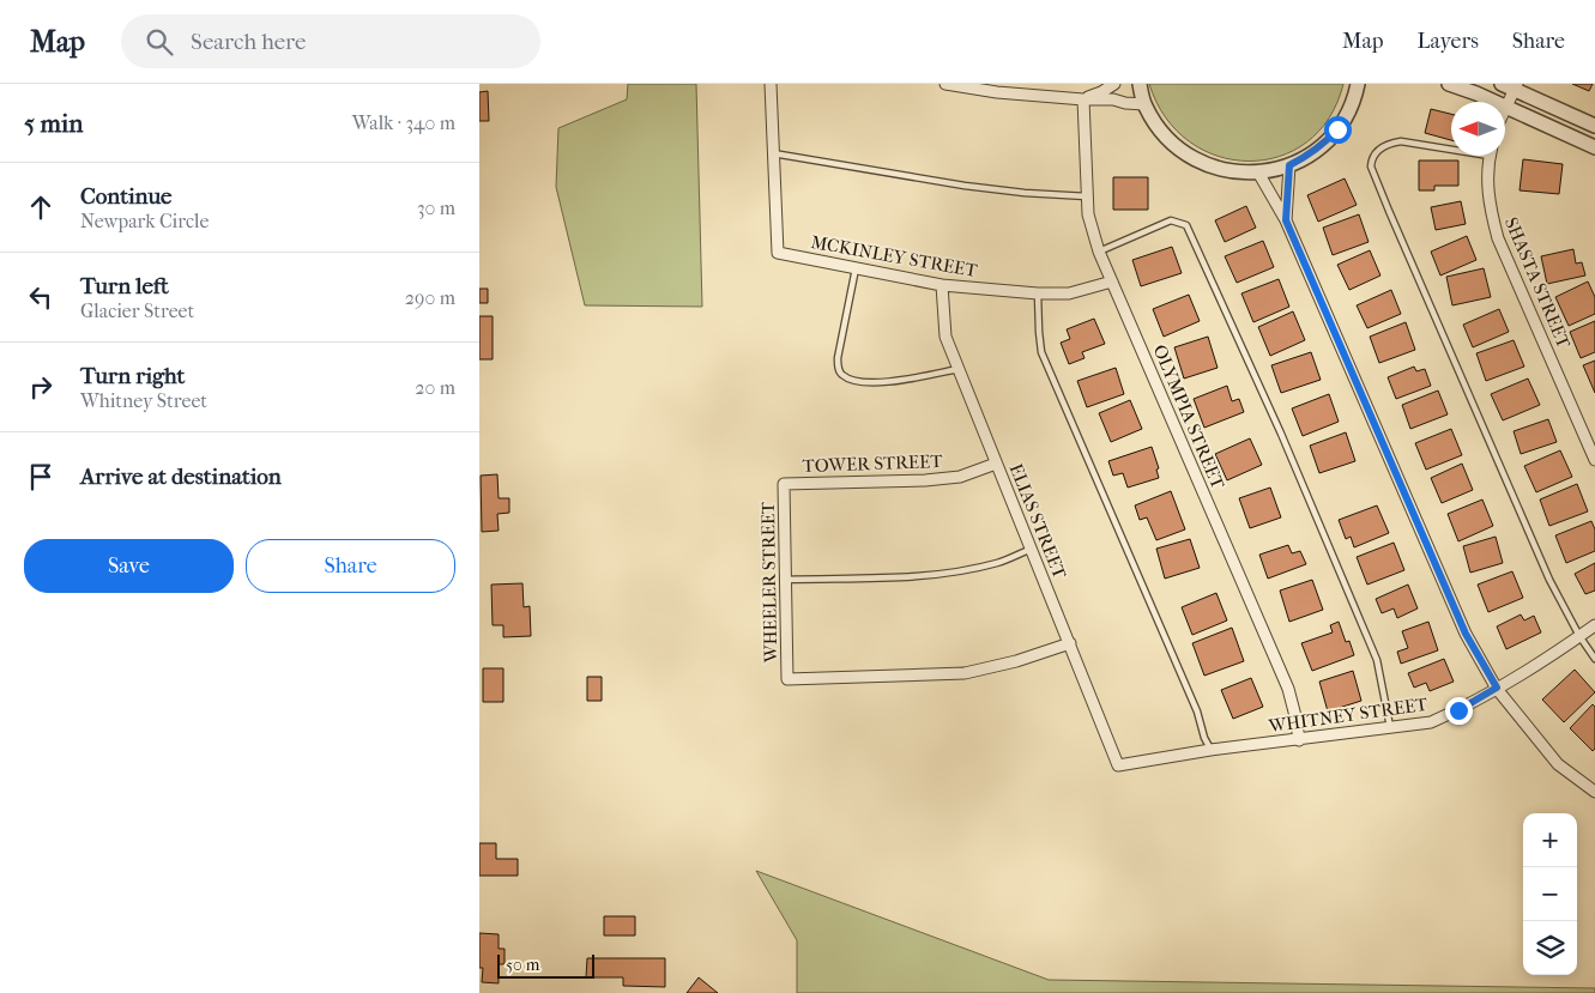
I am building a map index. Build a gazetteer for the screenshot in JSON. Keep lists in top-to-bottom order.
{
  "streets": {
    "street": [
      "MCKINLEY STREET",
      "SHASTA STREET",
      "OLYMPIA STREET",
      "TOWER STREET",
      "ELIAS STREET",
      "WHEELER STREET",
      "WHITNEY STREET"
    ]
  },
  "crossings": [
    ["MCKINLEY STREET", "OLYMPIA STREET"],
    ["MCKINLEY STREET", "ELIAS STREET"],
    ["OLYMPIA STREET", "WHITNEY STREET"],
    ["TOWER STREET", "ELIAS STREET"],
    ["TOWER STREET", "WHEELER STREET"],
    ["ELIAS STREET", "WHEELER STREET"],
    ["ELIAS STREET", "WHITNEY STREET"]
  ],
  "scale_bar": "50 m",
  "north": "left",
  "page": {
    "header": "Map",
    "search": "Search here",
    "nav": ["Map", "Layers", "Share"],
    "heading": ["5 min", "Walk · 340 m"],
    "list": [
      ["Continue", "Newpark Circle", "30 m"],
      ["Turn left", "Glacier Street", "290 m"],
      ["Turn right", "Whitney Street", "20 m"],
      "Arrive at destination"
    ],
    "buttons": ["Save", "Share"],
    "map_buttons": ["+", "−"],
    "scale": "50 m"
  }
}
